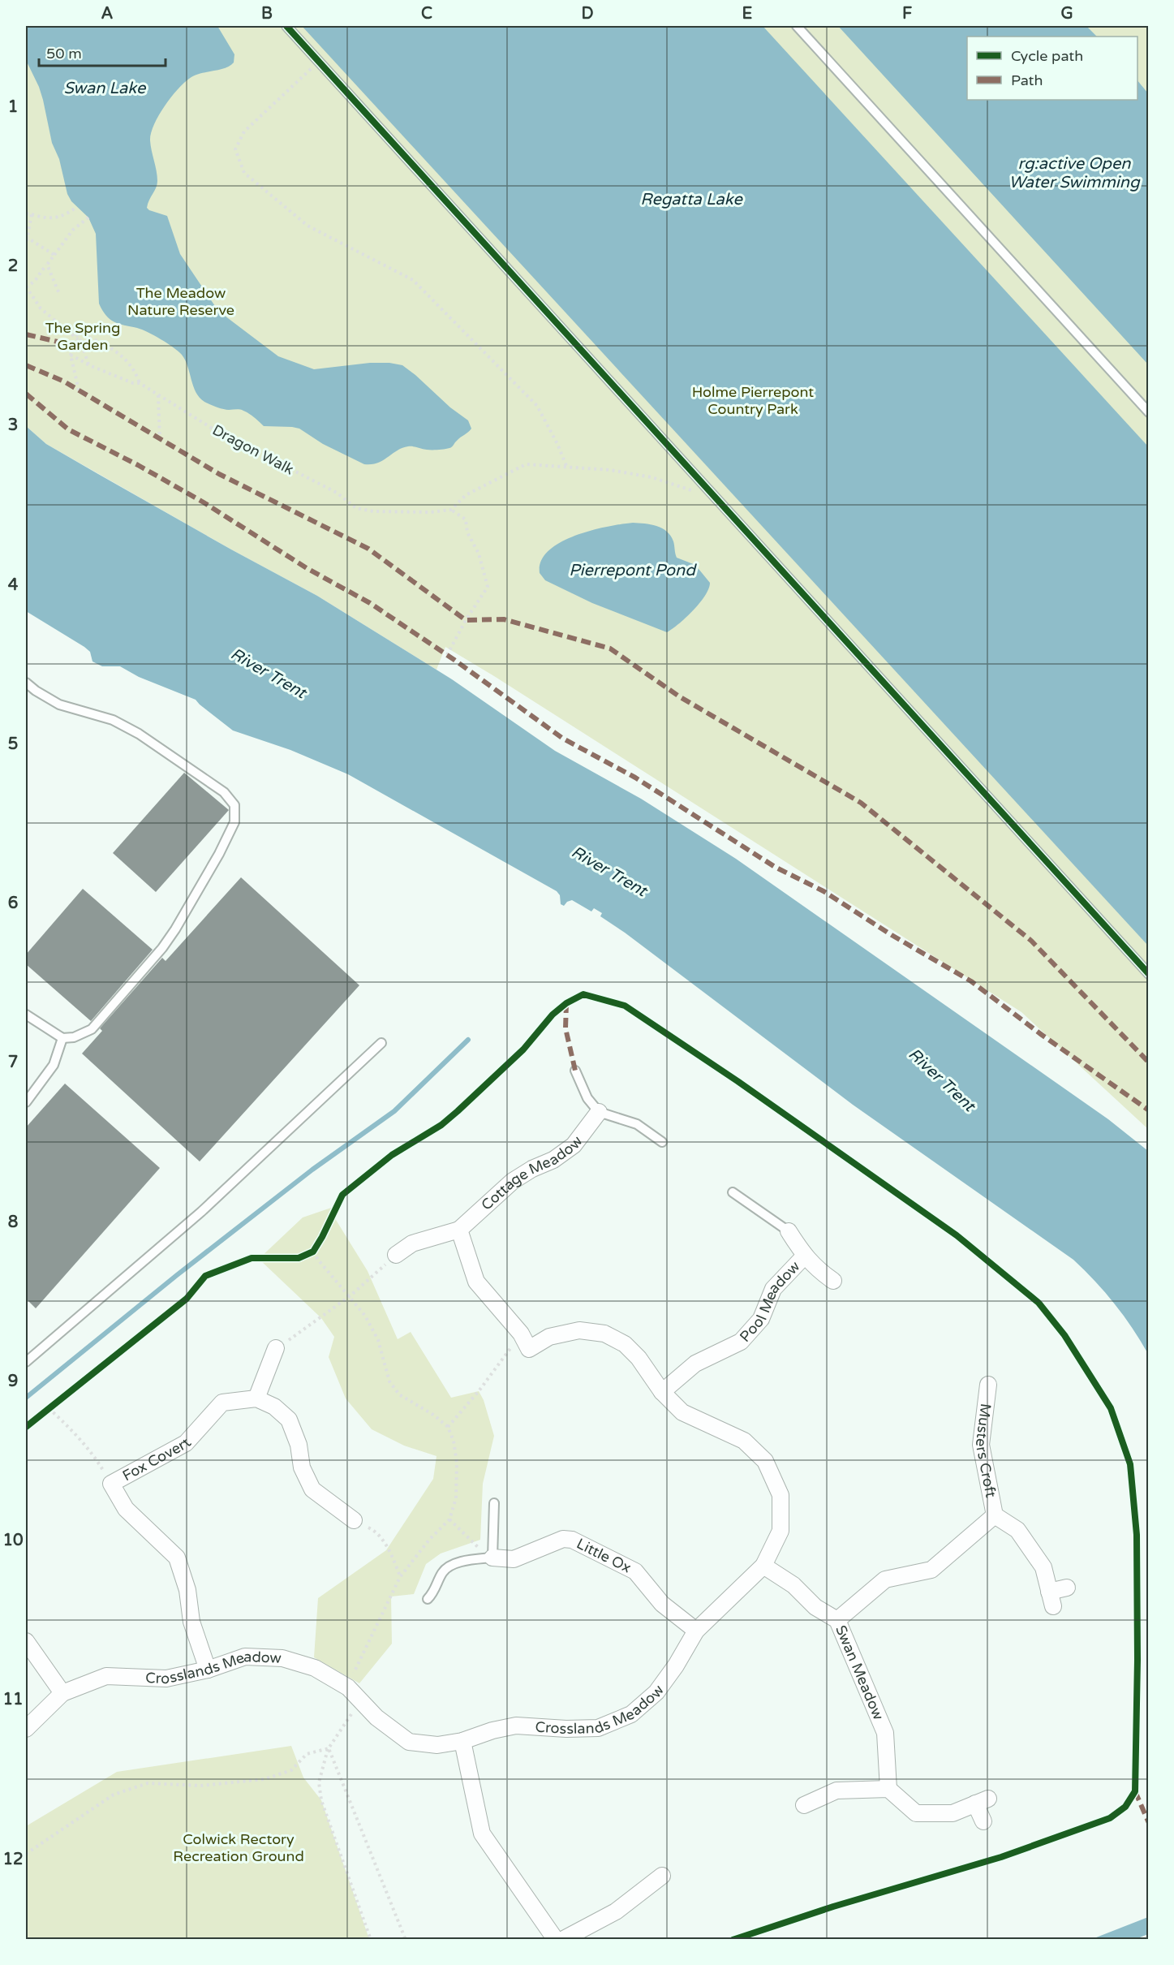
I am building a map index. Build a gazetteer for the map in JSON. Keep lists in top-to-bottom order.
{
  "streets": {
    "street": [
      "Cottage Meadow",
      "Pool Meadow",
      "Musters Croft",
      "Fox Covert",
      "Little Ox",
      "Crosslands Meadow",
      "Swan Meadow"
    ],
    "path": ["Dragon Walk"]
  },
  "crossings": [
    ["Pool Meadow", "Crosslands Meadow"],
    ["Musters Croft", "Swan Meadow"],
    ["Fox Covert", "Crosslands Meadow"],
    ["Little Ox", "Crosslands Meadow"],
    ["Crosslands Meadow", "Swan Meadow"]
  ],
  "water": [
    "Swan Lake",
    "rg:active Open Water Swimming",
    "Regatta Lake",
    "Pierrepont Pond",
    "River Trent"
  ],
  "parks": [
    "The Meadow Nature Reserve",
    "The Spring Garden",
    "Holme Pierrepont Country Park",
    "Colwick Rectory Recreation Ground"
  ],
  "legend": ["Cycle path", "Path"],
  "scale_bar": "50 m",
  "grid": {
    "columns": [
      "A",
      "B",
      "C",
      "D",
      "E",
      "F",
      "G"
    ],
    "rows": [
      "1",
      "2",
      "3",
      "4",
      "5",
      "6",
      "7",
      "8",
      "9",
      "10",
      "11",
      "12"
    ]
  }
}
